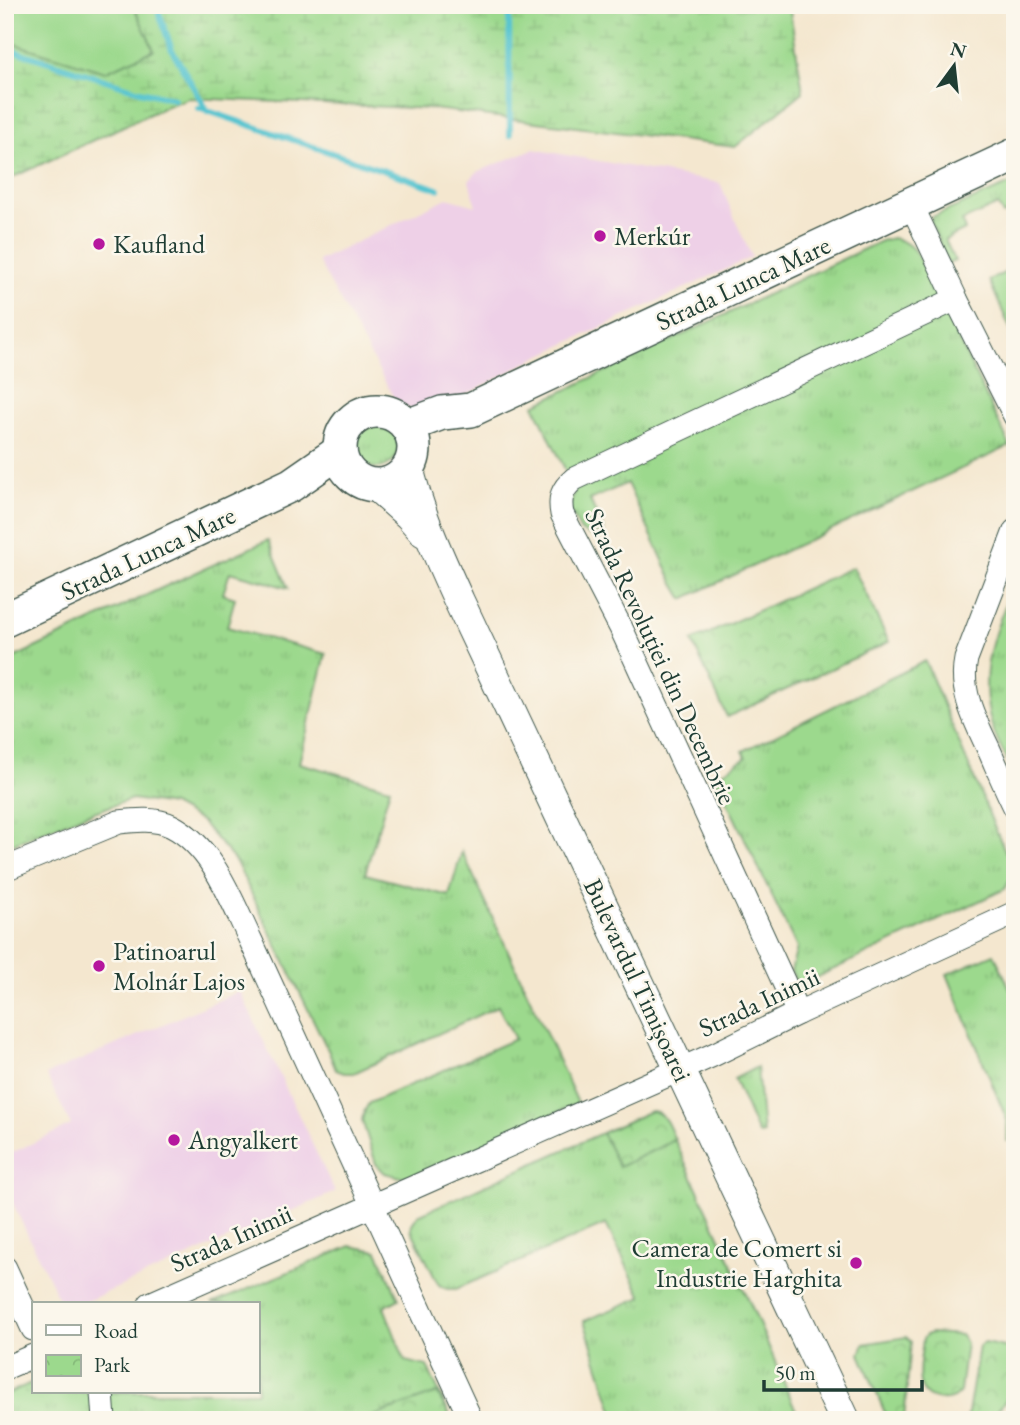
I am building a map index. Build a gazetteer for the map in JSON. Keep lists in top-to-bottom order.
{
  "streets": {
    "main road": ["Strada Lunca Mare"],
    "street": ["Strada Revoluției din Decembrie", "Bulevardul Timișoarei", "Strada Inimii"]
  },
  "crossings": [
    ["Strada Lunca Mare", "Bulevardul Timișoarei"],
    ["Strada Revoluției din Decembrie", "Strada Inimii"],
    ["Bulevardul Timișoarei", "Strada Inimii"]
  ],
  "places": [
    "Merkúr",
    "Kaufland",
    "Patinoarul Molnár Lajos",
    "Angyalkert",
    "Camera de Comert si Industrie Harghita"
  ],
  "legend": ["Road", "Park"],
  "scale_bar": "50 m",
  "north": "top"
}
